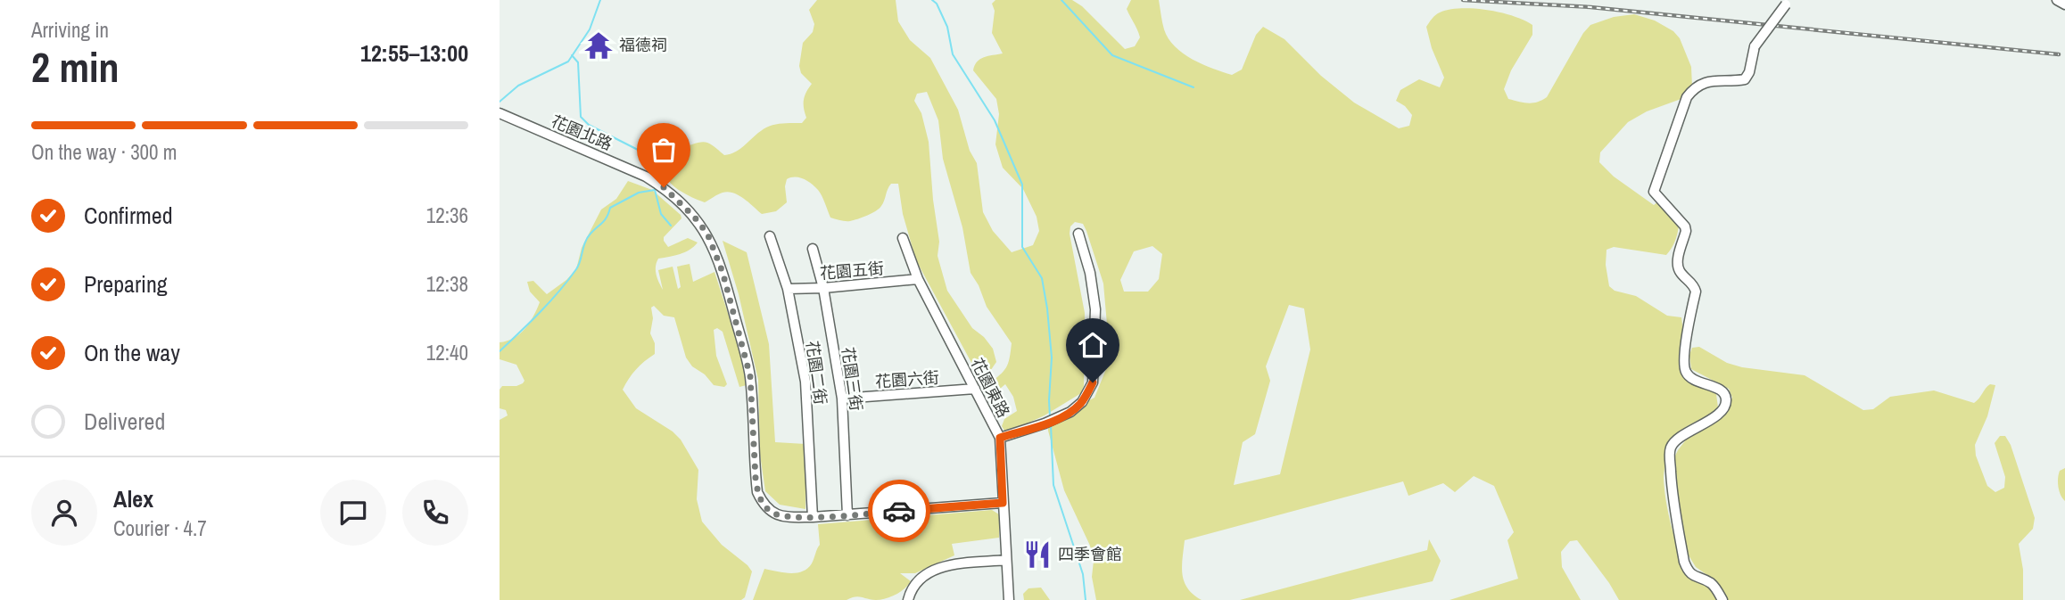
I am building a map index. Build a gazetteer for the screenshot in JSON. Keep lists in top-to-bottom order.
{
  "streets": {
    "street": [
      "花園北路",
      "花園五街",
      "花園二街",
      "花園三街",
      "花園六街",
      "花園東路"
    ]
  },
  "crossings": [
    ["花園北路", "花園二街"],
    ["花園北路", "花園三街"],
    ["花園北路", "花園東路"],
    ["花園五街", "花園二街"],
    ["花園五街", "花園三街"],
    ["花園五街", "花園東路"],
    ["花園三街", "花園六街"],
    ["花園六街", "花園東路"]
  ],
  "places": {
    "temple": ["福德祠"],
    "restaurant": ["四季會館"]
  },
  "page": {
    "heading": ["2 min", "Arriving in", "12:55–13:00"],
    "panel": ["Alex", "Courier · 4.7"],
    "bar": "On the way · 300 m",
    "list": [
      ["Confirmed", "12:36"],
      ["Preparing", "12:38"],
      ["On the way", "12:40"],
      "Delivered"
    ]
  }
}
